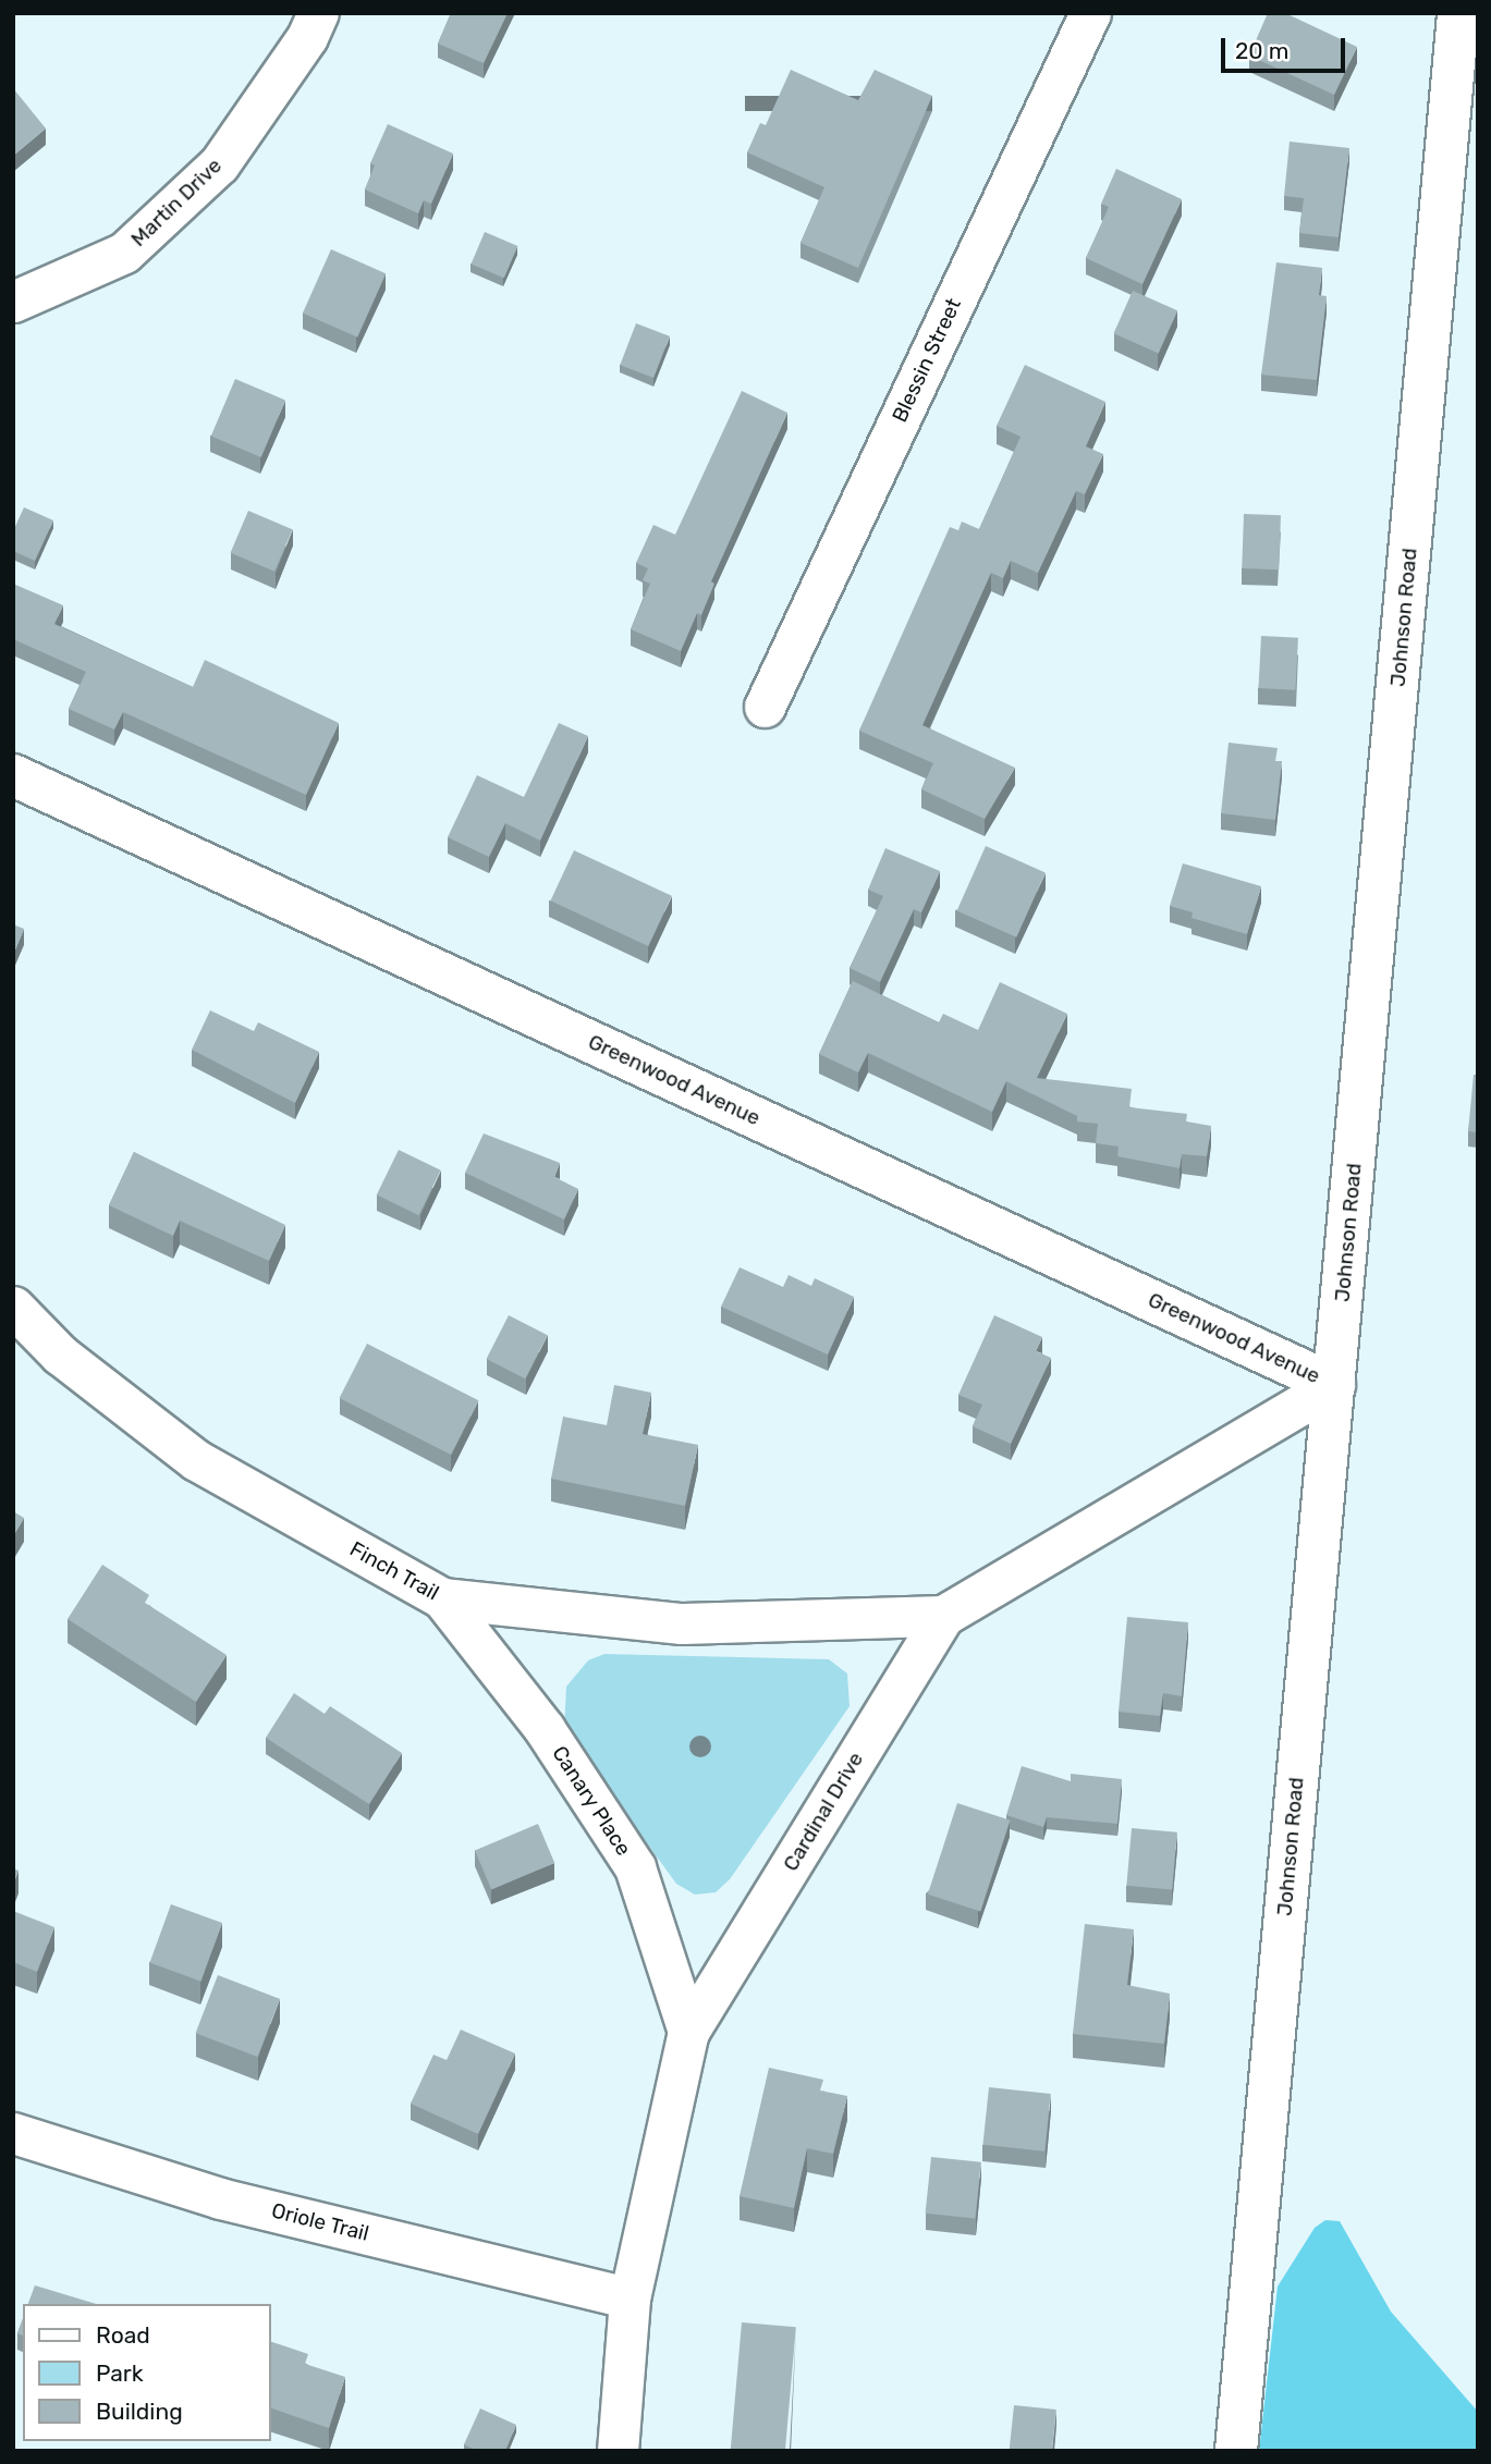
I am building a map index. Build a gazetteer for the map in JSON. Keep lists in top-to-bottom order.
{
  "streets": {
    "main road": ["Johnson Road", "Greenwood Avenue"],
    "street": [
      "Martin Drive",
      "Blessin Street",
      "Finch Trail",
      "Canary Place",
      "Cardinal Drive",
      "Oriole Trail"
    ]
  },
  "crossings": [
    ["Johnson Road", "Greenwood Avenue"],
    ["Johnson Road", "Cardinal Drive"],
    ["Greenwood Avenue", "Cardinal Drive"],
    ["Finch Trail", "Canary Place"],
    ["Finch Trail", "Cardinal Drive"],
    ["Canary Place", "Cardinal Drive"],
    ["Cardinal Drive", "Oriole Trail"]
  ],
  "legend": ["Road", "Park", "Building"],
  "scale_bar": "20 m"
}
